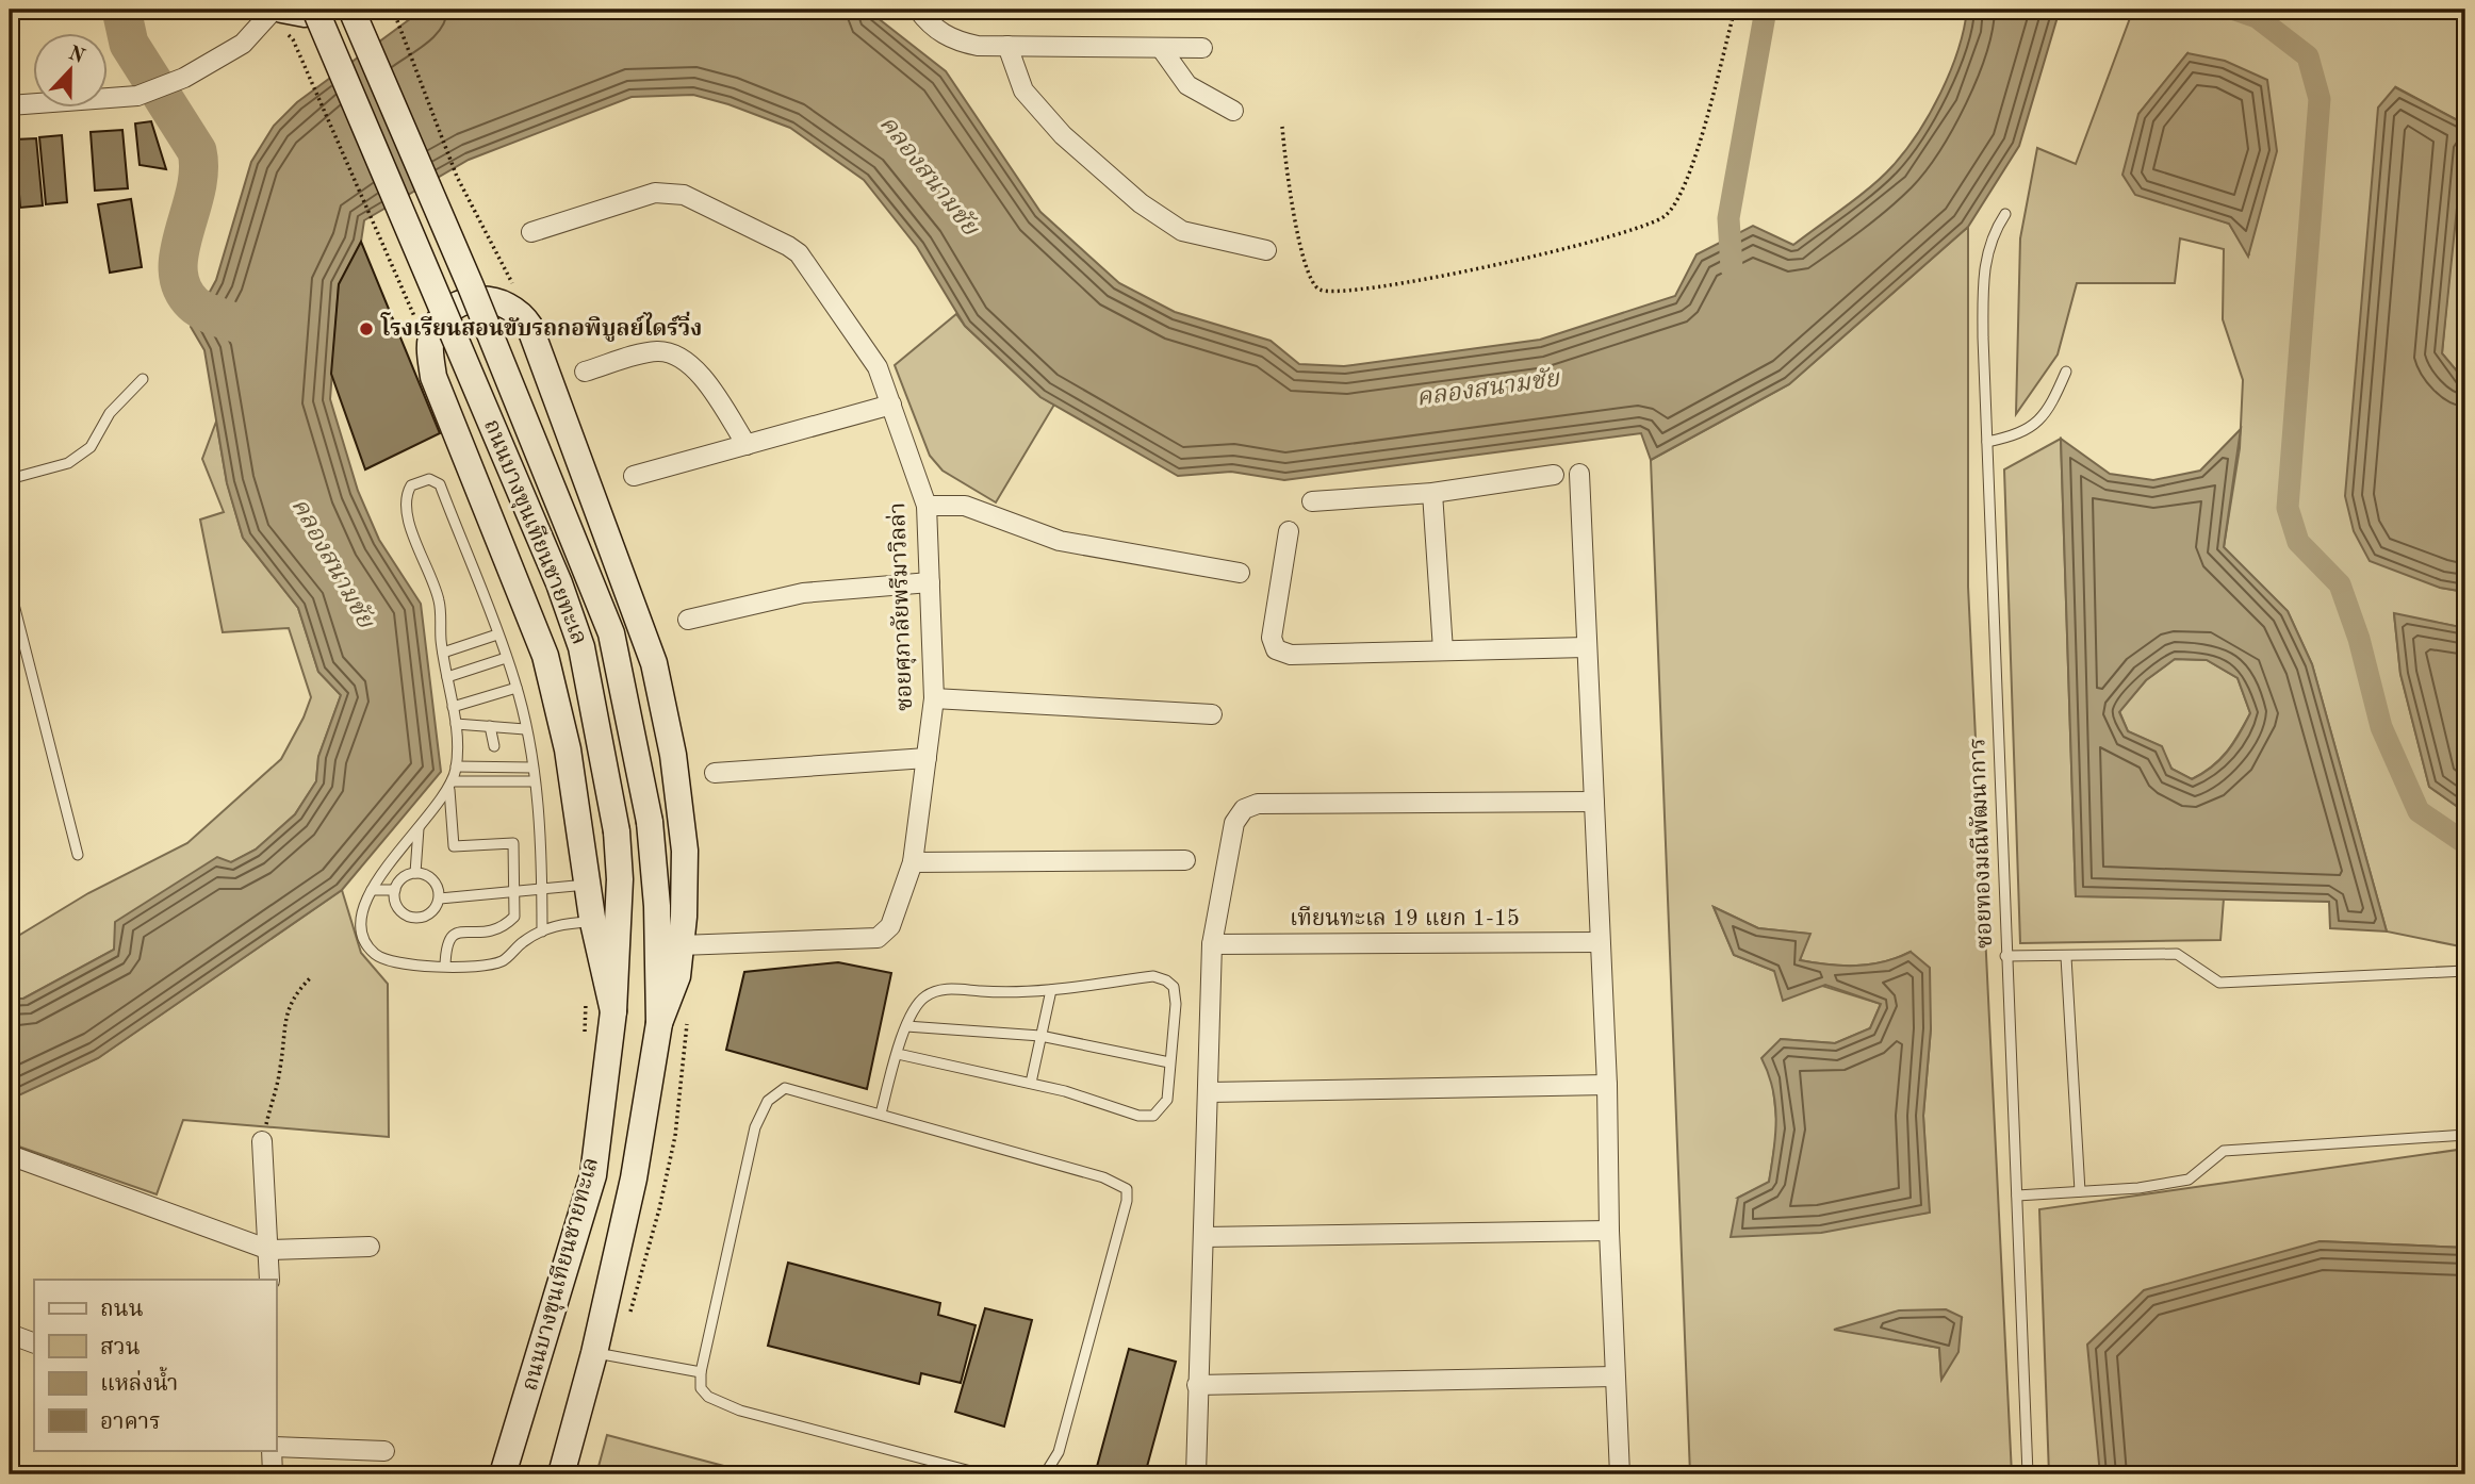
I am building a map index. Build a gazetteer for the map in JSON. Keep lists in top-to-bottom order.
{
  "streets": {
    "main road": ["ถนนบางขุนเทียนชายทะเล"],
    "street": ["ซอยศุภาลัยพรีมาวิลล่า", "เทียนทะเล 19 แยก 1-15"],
    "lane": ["ซอยทองมณีพัฒนาการ"]
  },
  "water": ["คลองสนามชัย"],
  "places": ["โรงเรียนสอนขับรถกอพิบูลย์ไดร์วิ่ง"],
  "legend": [
    "ถนน",
    "สวน",
    "แหล่งน้ำ",
    "อาคาร"
  ],
  "north": "top"
}
